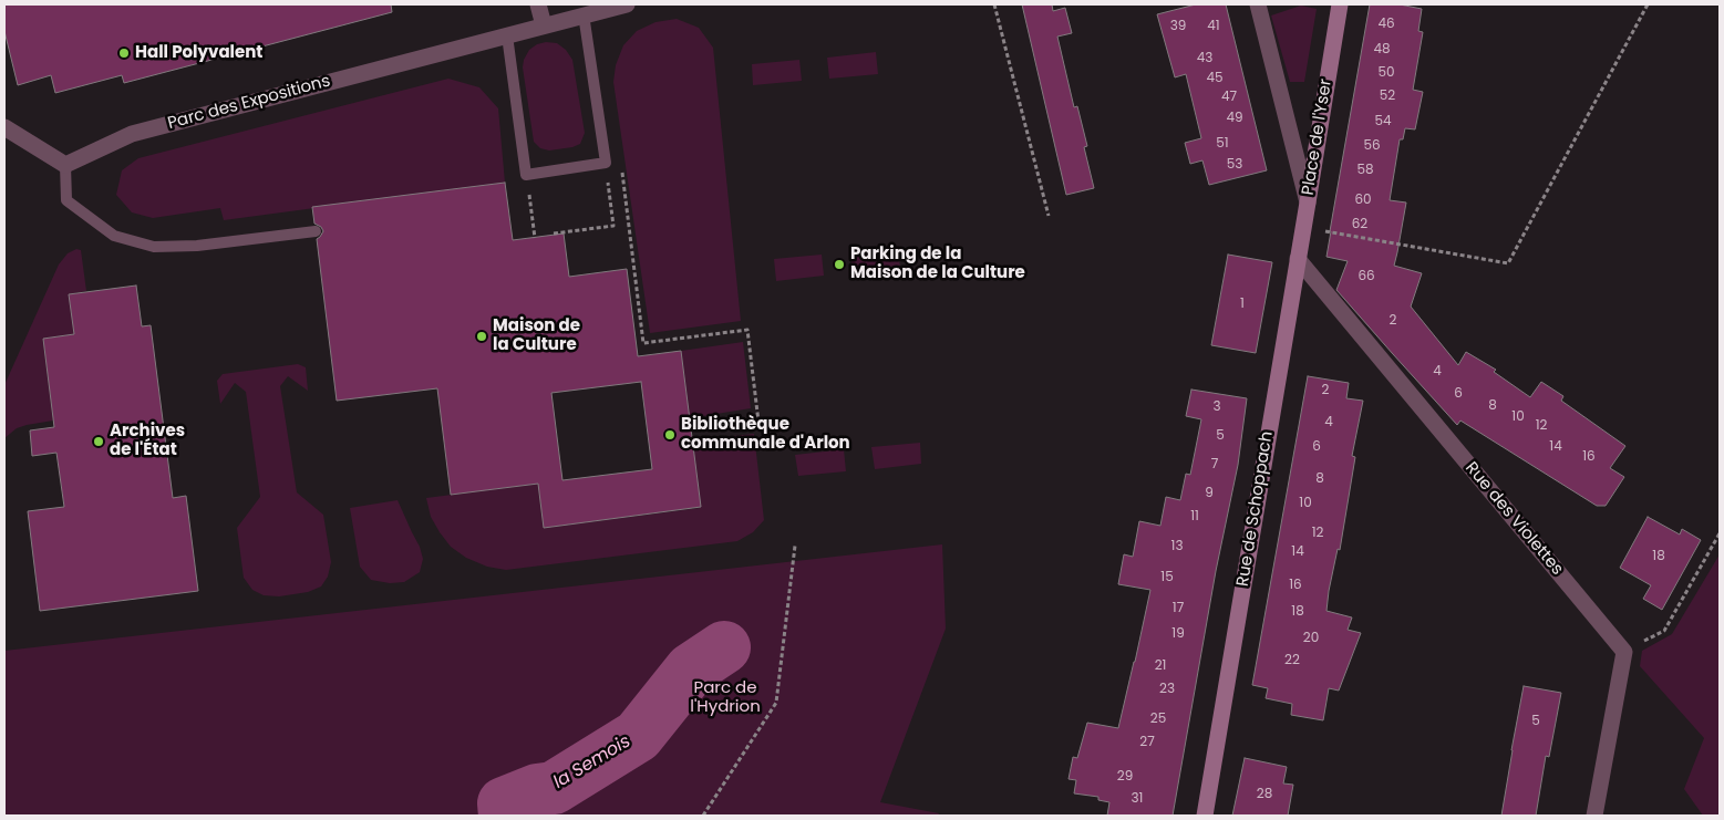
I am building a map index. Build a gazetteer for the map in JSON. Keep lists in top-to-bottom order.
{
  "streets": {
    "main road": ["Place de l'Yser", "Rue de Schoppach"],
    "street": ["Parc des Expositions", "Rue des Violettes"]
  },
  "crossings": [
    ["Place de l'Yser", "Rue de Schoppach"],
    ["Rue de Schoppach", "Rue des Violettes"]
  ],
  "water": ["la Semois"],
  "parks": ["Parc de l'Hydrion"],
  "places": [
    "Hall Polyvalent",
    "Parking de la Maison de la Culture",
    "Maison de la Culture",
    "Bibliothèque communale d'Arlon",
    "Archives de l'État"
  ],
  "house_numbers": [
    "46",
    "39",
    "41",
    "48",
    "43",
    "50",
    "45",
    "52",
    "47",
    "49",
    "54",
    "51",
    "56",
    "53",
    "58",
    "60",
    "62",
    "66",
    "1",
    "2",
    "4",
    "2",
    "6",
    "8",
    "3",
    "10",
    "4",
    "12",
    "5",
    "6",
    "14",
    "16",
    "7",
    "8",
    "9",
    "10",
    "11",
    "12",
    "13",
    "14",
    "18",
    "15",
    "16",
    "17",
    "18",
    "19",
    "20",
    "22",
    "21",
    "23",
    "25",
    "5",
    "27",
    "29",
    "28",
    "31"
  ]
}
